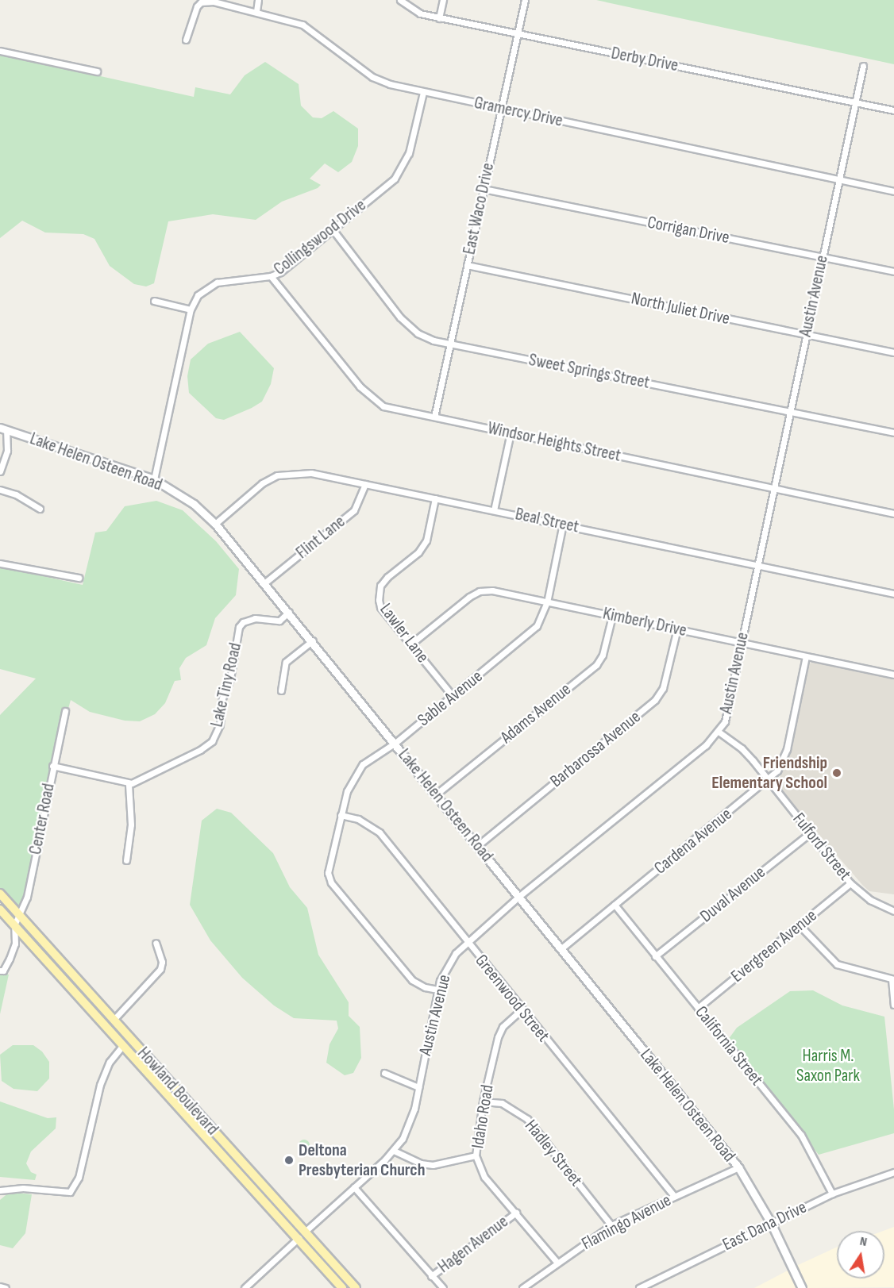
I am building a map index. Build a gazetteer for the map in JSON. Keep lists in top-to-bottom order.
{
  "streets": {
    "main road": ["Howland Boulevard"],
    "street": [
      "Derby Drive",
      "Gramercy Drive",
      "East Waco Drive",
      "Corrigan Drive",
      "Collingswood Drive",
      "Austin Avenue",
      "North Juliet Drive",
      "Sweet Springs Street",
      "Windsor Heights Street",
      "Lake Helen Osteen Road",
      "Beal Street",
      "Flint Lane",
      "Kimberly Drive",
      "Lawler Lane",
      "Lake Tiny Road",
      "Sable Avenue",
      "Adams Avenue",
      "Barbarossa Avenue",
      "Center Road",
      "Cardena Avenue",
      "Fulford Street",
      "Duval Avenue",
      "Evergreen Avenue",
      "Greenwood Street",
      "California Street",
      "Idaho Road",
      "Hadley Street",
      "Flamingo Avenue",
      "East Dana Drive",
      "Hagen Avenue"
    ]
  },
  "crossings": [
    ["Derby Drive", "East Waco Drive"],
    ["Derby Drive", "Austin Avenue"],
    ["Gramercy Drive", "East Waco Drive"],
    ["Gramercy Drive", "Collingswood Drive"],
    ["Gramercy Drive", "Austin Avenue"],
    ["East Waco Drive", "Corrigan Drive"],
    ["East Waco Drive", "North Juliet Drive"],
    ["East Waco Drive", "Sweet Springs Street"],
    ["East Waco Drive", "Windsor Heights Street"],
    ["Corrigan Drive", "Austin Avenue"],
    ["Collingswood Drive", "Sweet Springs Street"],
    ["Collingswood Drive", "Windsor Heights Street"],
    ["Collingswood Drive", "Lake Helen Osteen Road"],
    ["Austin Avenue", "North Juliet Drive"],
    ["Austin Avenue", "Sweet Springs Street"],
    ["Austin Avenue", "Windsor Heights Street"],
    ["Austin Avenue", "Lake Helen Osteen Road"],
    ["Austin Avenue", "Beal Street"],
    ["Austin Avenue", "Kimberly Drive"],
    ["Austin Avenue", "Sable Avenue"],
    ["Austin Avenue", "Fulford Street"],
    ["Austin Avenue", "Greenwood Street"],
    ["Austin Avenue", "Howland Boulevard"],
    ["Lake Helen Osteen Road", "Beal Street"],
    ["Lake Helen Osteen Road", "Flint Lane"],
    ["Lake Helen Osteen Road", "Lake Tiny Road"],
    ["Lake Helen Osteen Road", "Sable Avenue"],
    ["Lake Helen Osteen Road", "Adams Avenue"],
    ["Lake Helen Osteen Road", "Barbarossa Avenue"],
    ["Lake Helen Osteen Road", "Cardena Avenue"],
    ["Lake Helen Osteen Road", "Flamingo Avenue"],
    ["Lake Helen Osteen Road", "East Dana Drive"],
    ["Beal Street", "Flint Lane"],
    ["Beal Street", "Lawler Lane"],
    ["Beal Street", "Sable Avenue"],
    ["Kimberly Drive", "Lawler Lane"],
    ["Kimberly Drive", "Sable Avenue"],
    ["Kimberly Drive", "Adams Avenue"],
    ["Kimberly Drive", "Barbarossa Avenue"],
    ["Kimberly Drive", "Cardena Avenue"],
    ["Lawler Lane", "Sable Avenue"],
    ["Sable Avenue", "Greenwood Street"],
    ["Center Road", "Howland Boulevard"],
    ["Cardena Avenue", "Fulford Street"],
    ["Cardena Avenue", "California Street"],
    ["Fulford Street", "Duval Avenue"],
    ["Fulford Street", "Evergreen Avenue"],
    ["Duval Avenue", "California Street"],
    ["Evergreen Avenue", "California Street"],
    ["Greenwood Street", "Idaho Road"],
    ["Greenwood Street", "Flamingo Avenue"],
    ["California Street", "East Dana Drive"],
    ["Idaho Road", "Hadley Street"],
    ["Idaho Road", "Flamingo Avenue"],
    ["Idaho Road", "Hagen Avenue"],
    ["Hadley Street", "Flamingo Avenue"]
  ],
  "parks": ["Harris M. Saxon Park"],
  "places": ["Friendship Elementary School", "Deltona Presbyterian Church"],
  "north": "top"
}
